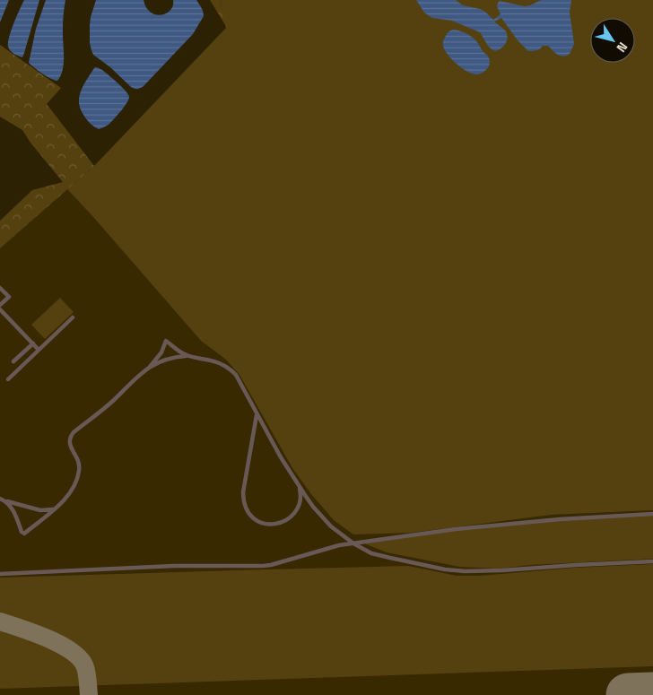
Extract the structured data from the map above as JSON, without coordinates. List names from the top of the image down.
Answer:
{
  "north": "bottom right"
}
